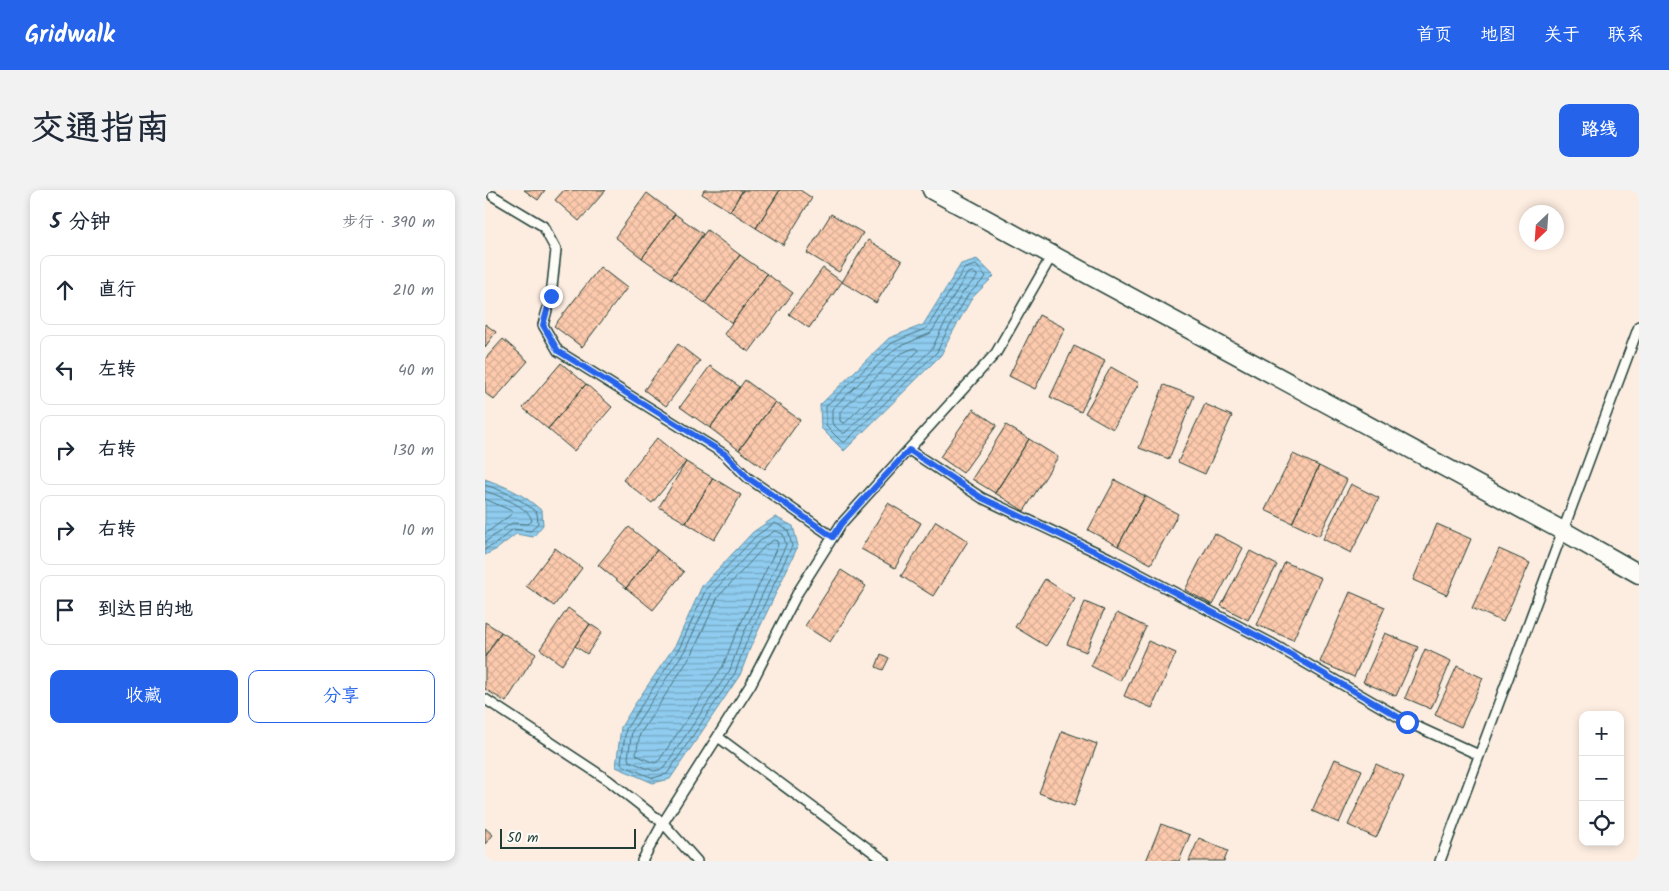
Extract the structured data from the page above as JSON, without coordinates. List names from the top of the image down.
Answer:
{
  "scale_bar": "50 m",
  "north": "bottom left",
  "page": {
    "header": "Gridwalk",
    "nav": [
      "首页",
      "地图",
      "关于",
      "联系"
    ],
    "title": "交通指南",
    "buttons": [
      "路线",
      ["收藏", "分享"]
    ],
    "heading": ["5 分钟", "步行 · 390 m"],
    "list": [
      ["直行", "210 m"],
      ["左转", "40 m"],
      ["右转", "130 m"],
      ["右转", "10 m"],
      "到达目的地"
    ],
    "map_buttons": ["+", "−"],
    "scale": "50 m"
  }
}
